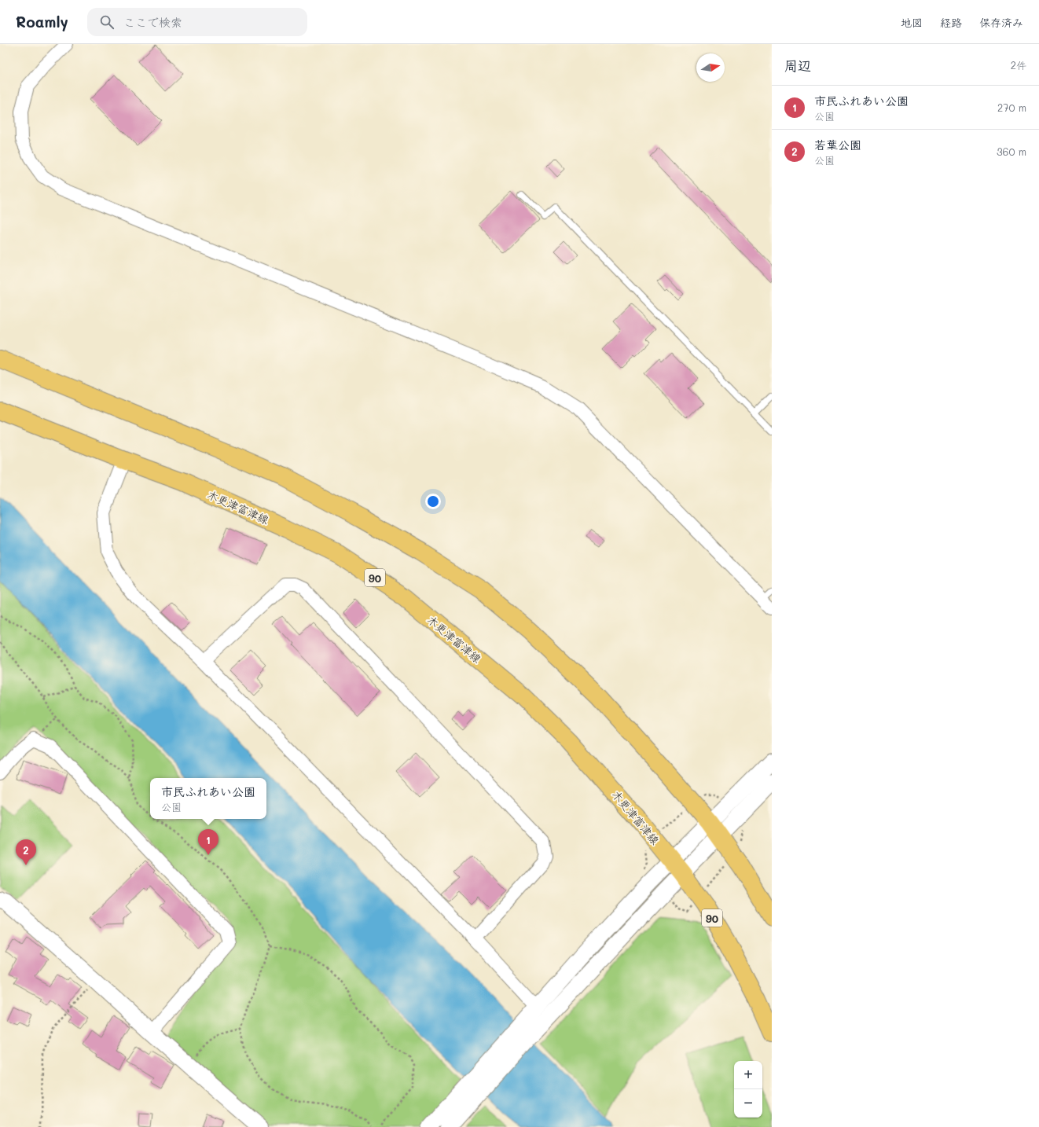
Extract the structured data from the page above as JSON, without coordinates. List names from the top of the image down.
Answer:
{
  "streets": {
    "main road": ["木更津富津線", "90"]
  },
  "north": "right",
  "page": {
    "header": "Roamly",
    "search": "ここで検索",
    "nav": ["地図", "経路", "保存済み"],
    "heading": ["周辺", "2件"],
    "list": [
      {
        "mark": "1",
        "name": "市民ふれあい公園",
        "note": "公園",
        "value": "270 m"
      },
      {
        "mark": "2",
        "name": "若葉公園",
        "note": "公園",
        "value": "360 m"
      }
    ],
    "popup": ["市民ふれあい公園", "公園"],
    "pins": ["1", "2"],
    "map_buttons": ["+", "−"]
  }
}
